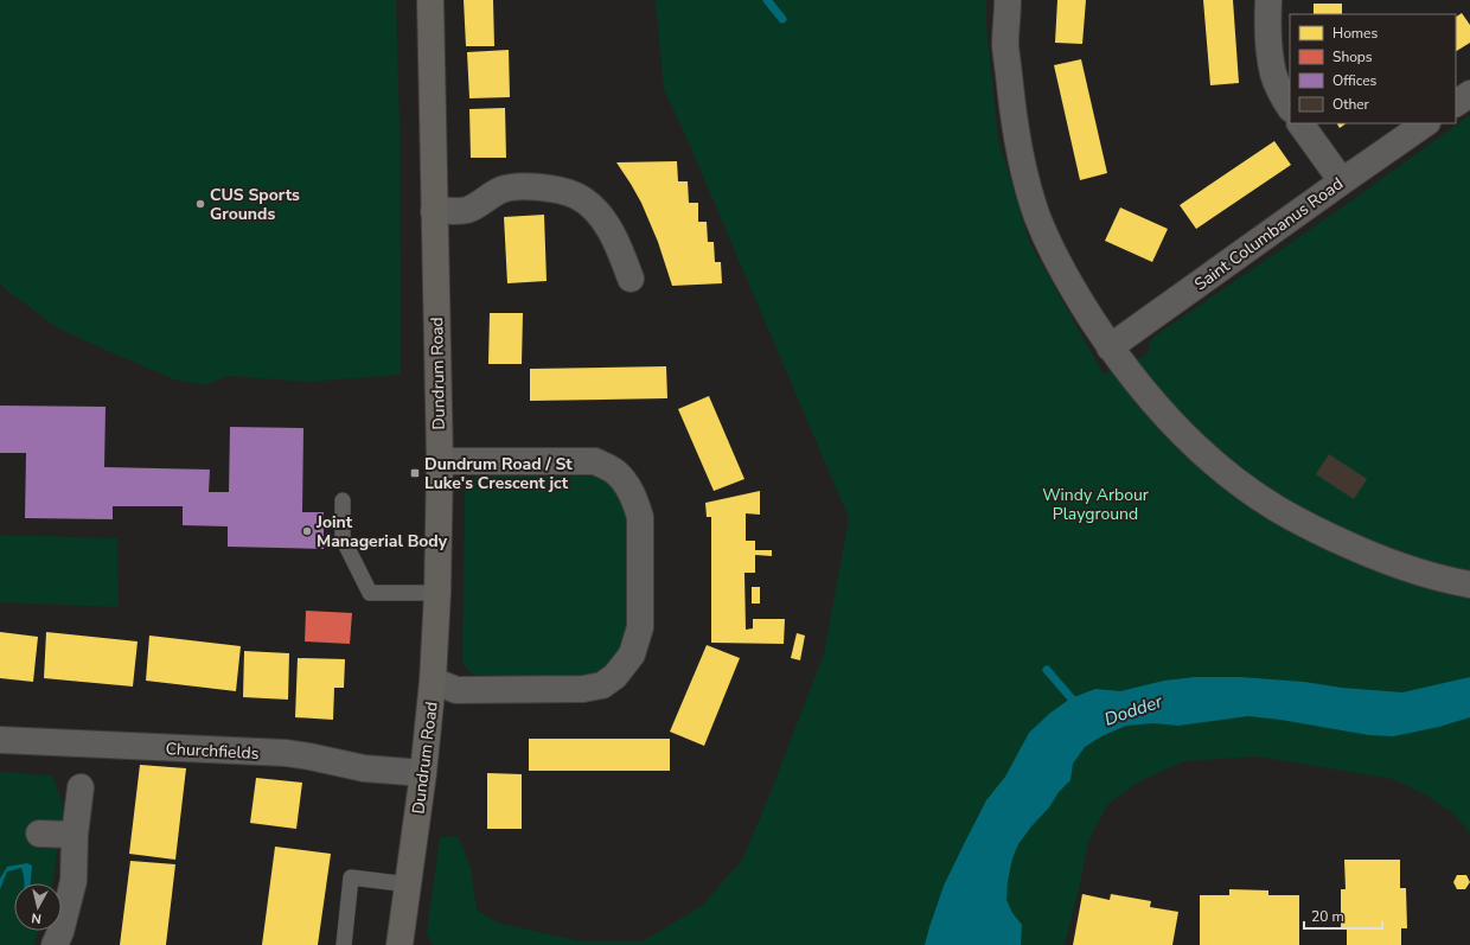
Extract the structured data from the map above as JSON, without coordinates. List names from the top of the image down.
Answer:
{
  "streets": {
    "main road": ["Dundrum Road"],
    "street": ["Saint Columbanus Road", "Churchfields"]
  },
  "crossings": [
    ["Dundrum Road", "Churchfields"]
  ],
  "water": ["Dodder"],
  "parks": ["Windy Arbour Playground"],
  "places": {
    "other": ["CUS Sports Grounds", "Joint Managerial Body"],
    "transit": ["Dundrum Road / St Luke's Crescent jct"]
  },
  "legend": [
    "Homes",
    "Shops",
    "Offices",
    "Other"
  ],
  "scale_bar": "20 m",
  "north": "bottom"
}
